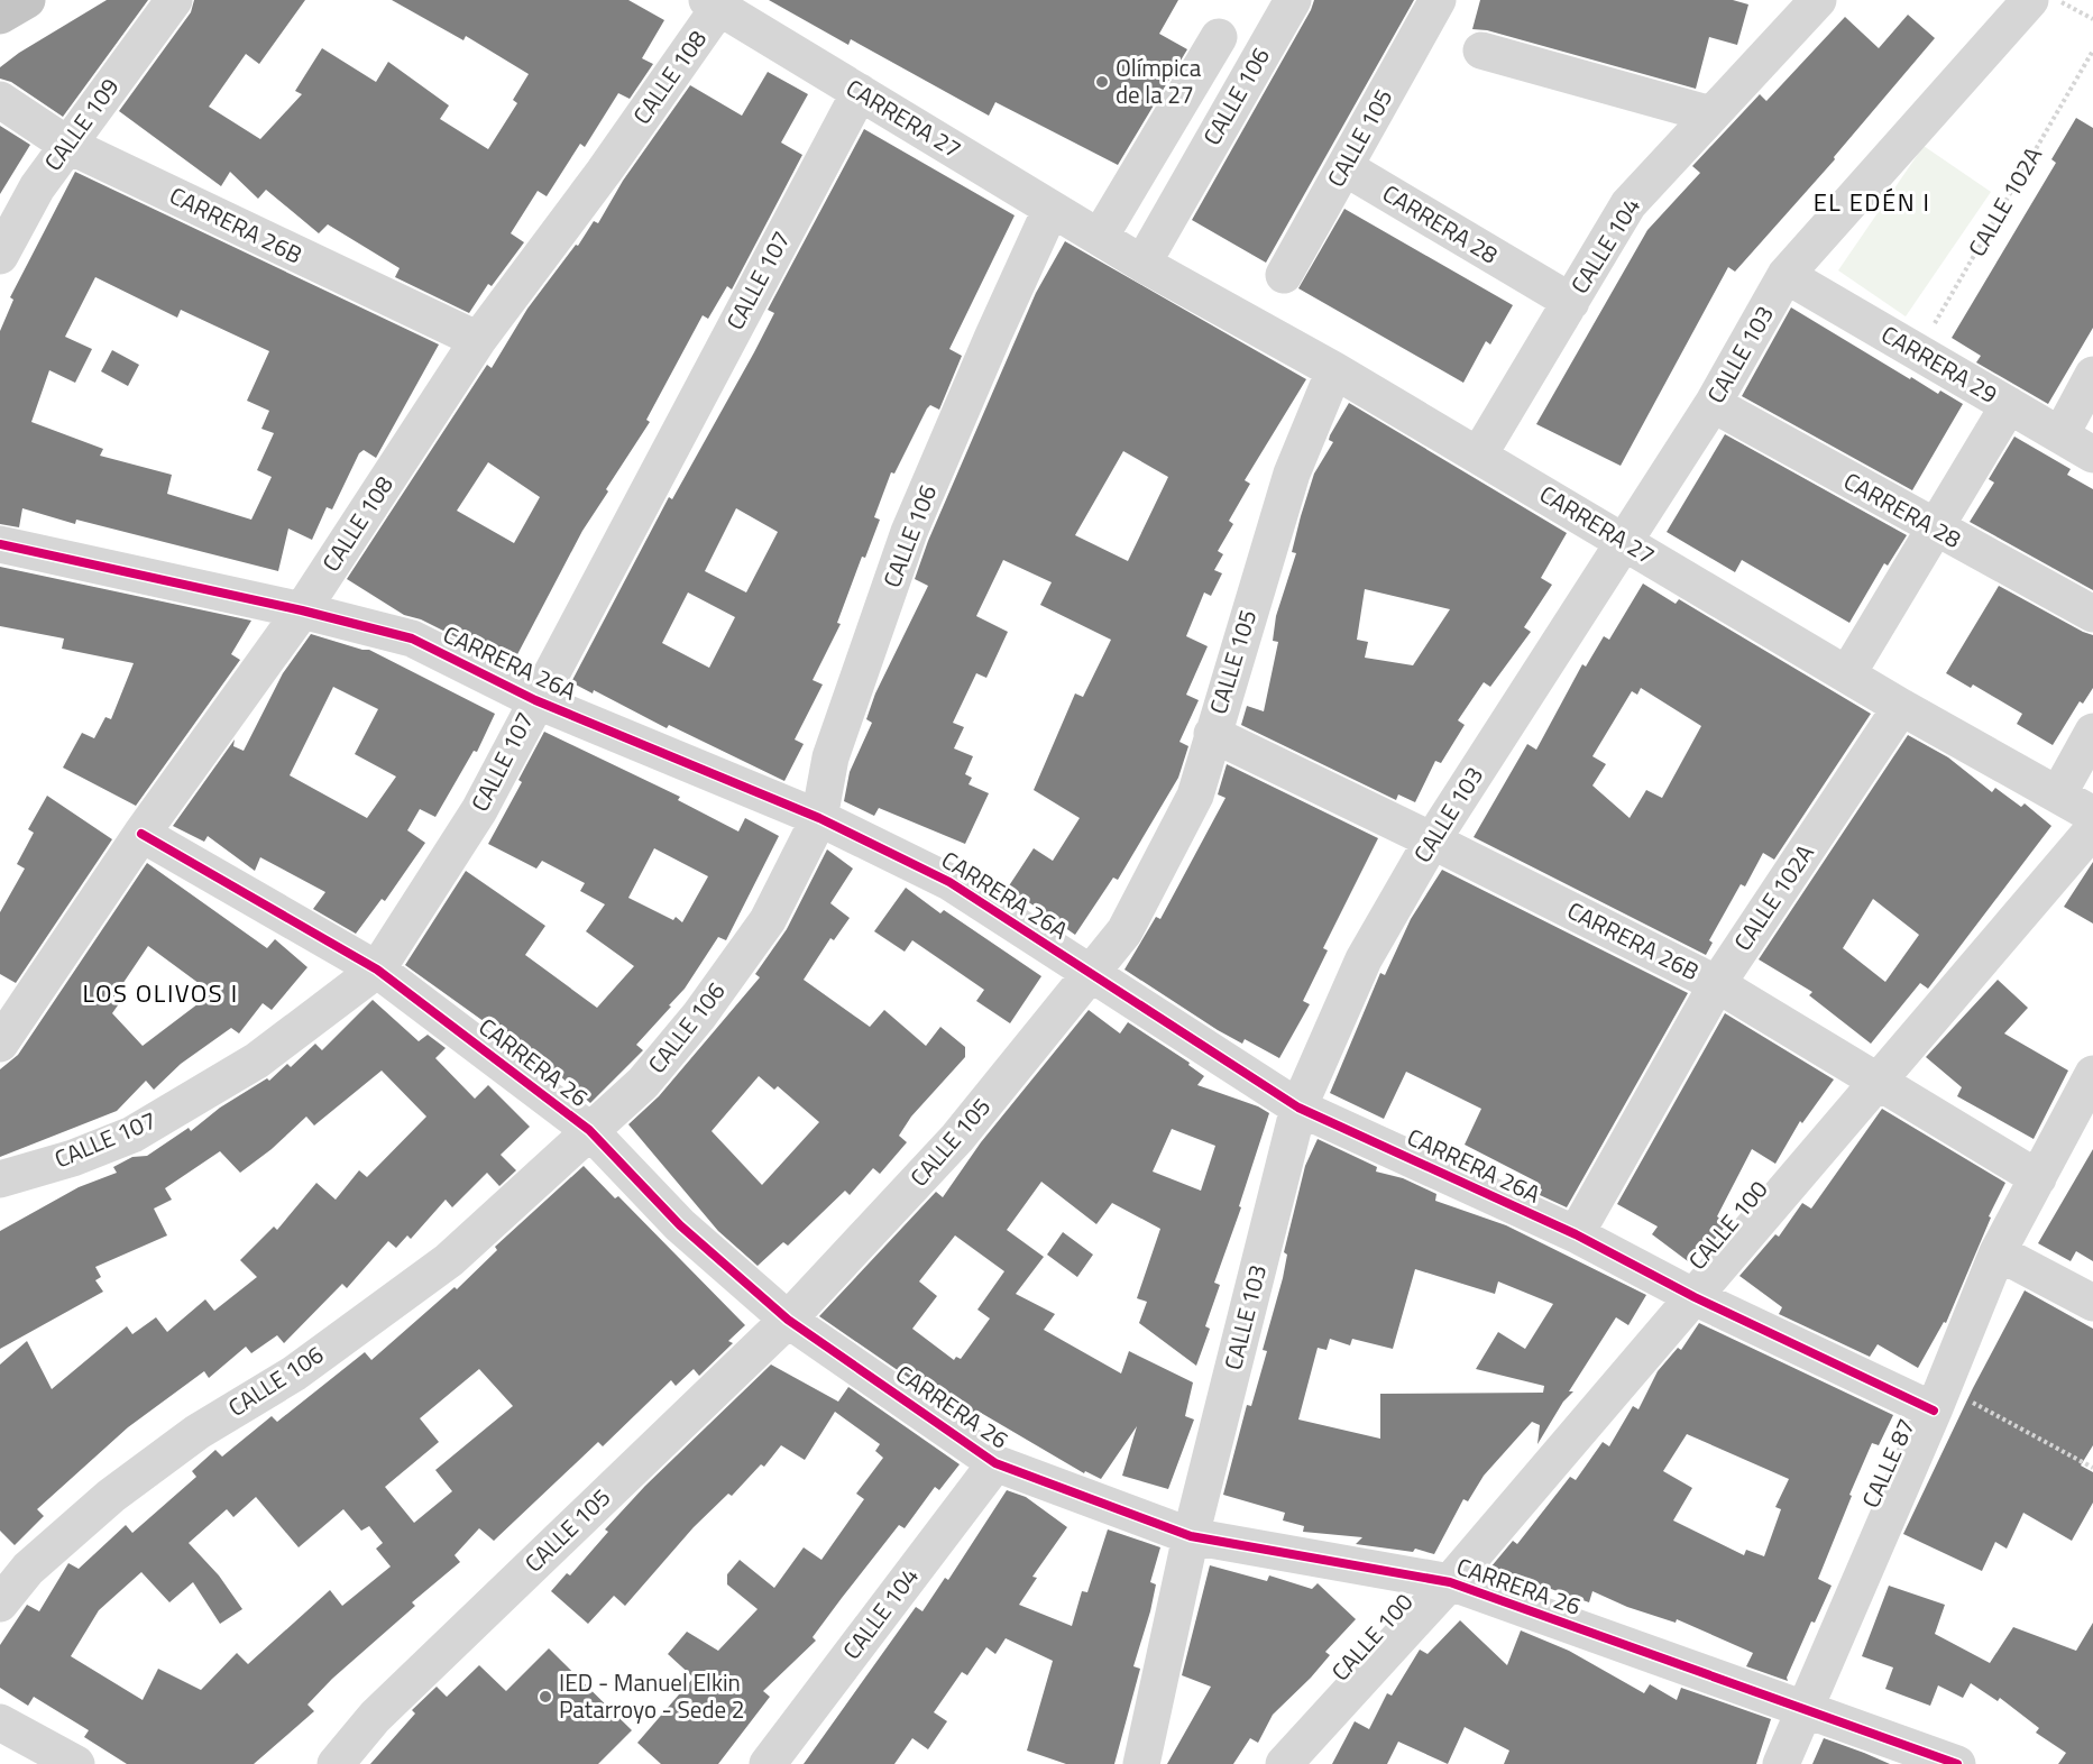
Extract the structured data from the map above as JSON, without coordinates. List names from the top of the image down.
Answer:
{
  "streets": {
    "street": [
      "CALLE 108",
      "CALLE 106",
      "CARRERA 27",
      "CALLE 109",
      "CALLE 105",
      "CALLE 102A",
      "CARRERA 28",
      "CARRERA 26B",
      "CALLE 104",
      "CALLE 107",
      "CALLE 103",
      "CARRERA 29",
      "CARRERA 26A",
      "CARRERA 26",
      "CALLE 100",
      "CALLE 87"
    ]
  },
  "crossings": [
    ["CALLE 108", "CARRERA 27"],
    ["CALLE 108", "CARRERA 26B"],
    ["CALLE 108", "CARRERA 26A"],
    ["CALLE 108", "CARRERA 26"],
    ["CALLE 106", "CARRERA 27"],
    ["CALLE 106", "CARRERA 26A"],
    ["CALLE 106", "CARRERA 26"],
    ["CARRERA 27", "CALLE 105"],
    ["CARRERA 27", "CALLE 102A"],
    ["CARRERA 27", "CALLE 104"],
    ["CARRERA 27", "CALLE 107"],
    ["CARRERA 27", "CALLE 103"],
    ["CALLE 109", "CARRERA 26B"],
    ["CALLE 105", "CARRERA 28"],
    ["CALLE 105", "CARRERA 26B"],
    ["CALLE 105", "CARRERA 26A"],
    ["CALLE 105", "CARRERA 26"],
    ["CALLE 102A", "CARRERA 26B"],
    ["CALLE 102A", "CARRERA 29"],
    ["CALLE 102A", "CARRERA 26A"],
    ["CARRERA 28", "CALLE 104"],
    ["CARRERA 28", "CALLE 103"],
    ["CARRERA 26B", "CALLE 103"],
    ["CARRERA 26B", "CALLE 100"],
    ["CARRERA 26B", "CALLE 87"],
    ["CALLE 104", "CARRERA 26"],
    ["CALLE 107", "CARRERA 26A"],
    ["CALLE 107", "CARRERA 26"],
    ["CALLE 103", "CARRERA 29"],
    ["CALLE 103", "CARRERA 26A"],
    ["CALLE 103", "CARRERA 26"],
    ["CARRERA 26A", "CALLE 100"],
    ["CARRERA 26A", "CALLE 87"],
    ["CARRERA 26", "CALLE 100"],
    ["CARRERA 26", "CALLE 87"]
  ],
  "districts": ["EL EDÉN I", "LOS OLIVOS I"],
  "places": ["Olímpica de la 27", "IED - Manuel Elkin Patarroyo - Sede 2"]
}
